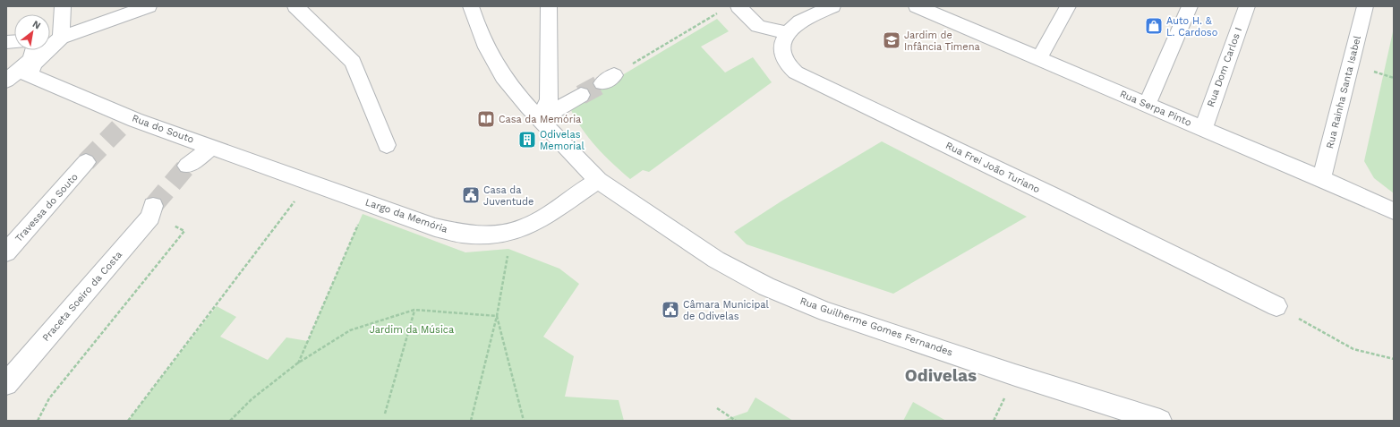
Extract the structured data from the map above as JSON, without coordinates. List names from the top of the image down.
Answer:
{
  "streets": {
    "street": [
      "Rua Dom Carlos I",
      "Rua Rainha Santa Isabel",
      "Rua Serpa Pinto",
      "Rua do Souto",
      "Rua Frei João Turiano",
      "Travessa do Souto",
      "Largo da Memória",
      "Praceta Soeiro da Costa",
      "Rua Guilherme Gomes Fernandes"
    ]
  },
  "crossings": [
    ["Rua Dom Carlos I", "Rua Serpa Pinto"],
    ["Rua Rainha Santa Isabel", "Rua Serpa Pinto"],
    ["Rua do Souto", "Largo da Memória"],
    ["Largo da Memória", "Rua Guilherme Gomes Fernandes"]
  ],
  "districts": ["Odivelas"],
  "parks": ["Jardim da Música"],
  "places": {
    "shop": ["Auto H. & L. Cardoso"],
    "school or university": ["Jardim de Infância Timena"],
    "library": ["Casa da Memória"],
    "building": ["Odivelas Memorial"],
    "public building": ["Casa da Juventude", "Câmara Municipal de Odivelas"]
  },
  "north": "top right"
}
